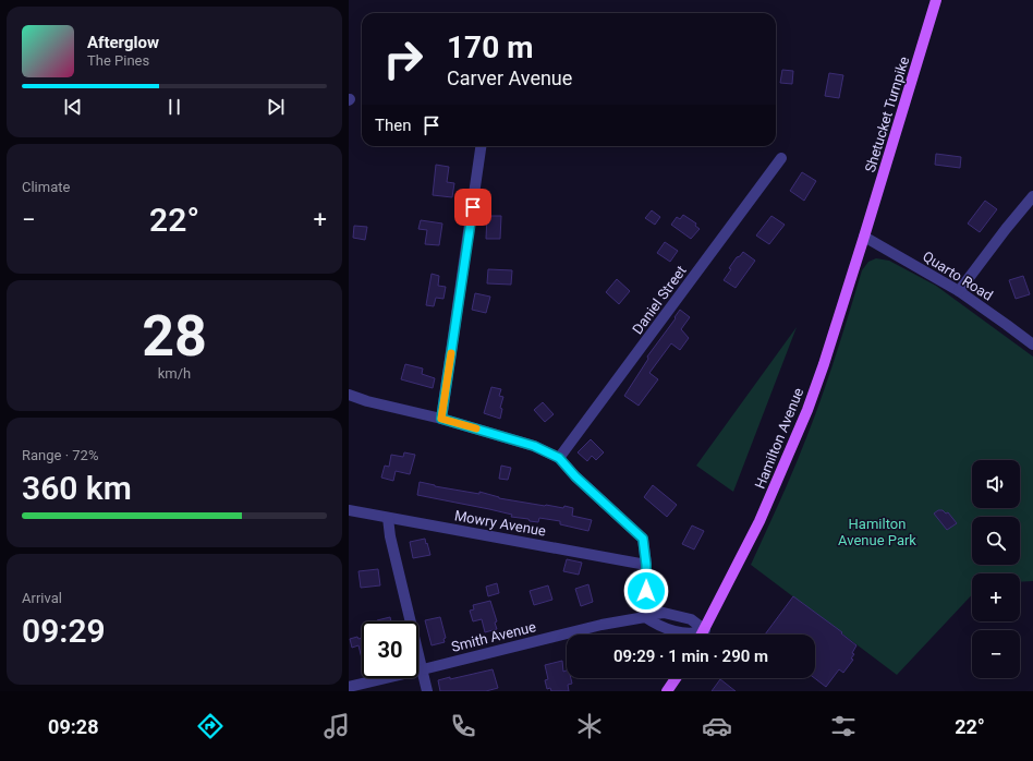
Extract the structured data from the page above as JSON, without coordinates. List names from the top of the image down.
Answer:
{
  "streets": {
    "main road": ["Shetucket Turnpike", "Hamilton Avenue"],
    "street": [
      "Quarto Road",
      "Daniel Street",
      "Mowry Avenue",
      "Smith Avenue"
    ]
  },
  "crossings": [
    ["Shetucket Turnpike", "Quarto Road"],
    ["Shetucket Turnpike", "Hamilton Avenue"],
    ["Quarto Road", "Hamilton Avenue"],
    ["Hamilton Avenue", "Smith Avenue"]
  ],
  "parks": ["Hamilton Avenue Park"],
  "page": {
    "turn": ["170 m", "Carver Avenue"],
    "song": ["Afterglow", "The Pines"],
    "then": "Then",
    "tile": [
      "Climate",
      ["28", "km/h"],
      ["Range · 72%", "360 km"],
      ["Arrival", "09:29"]
    ],
    "heat": ["−", "22°", "+"],
    "map_buttons": ["+", "−"],
    "limit": "30",
    "trip": "09:29 · 1 min · 290 m",
    "tabs": ["09:28", "22°"]
  }
}
